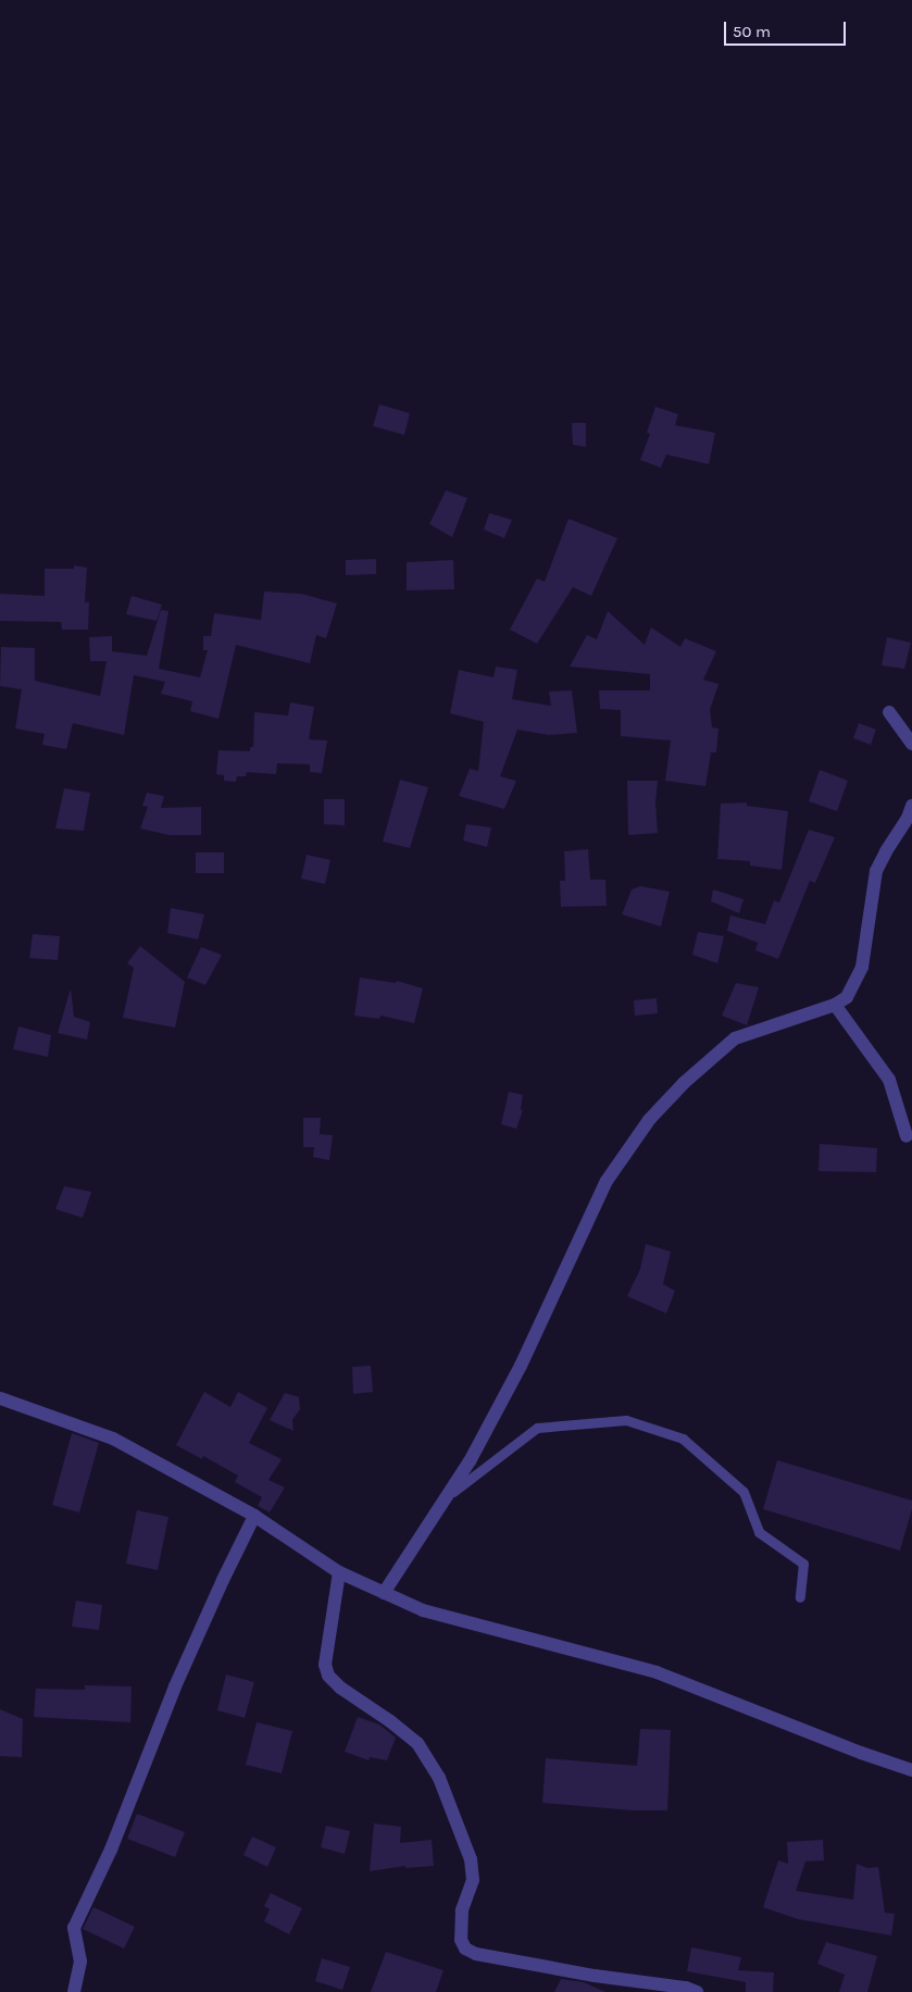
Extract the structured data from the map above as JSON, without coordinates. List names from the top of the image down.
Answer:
{
  "scale_bar": "50 m"
}
